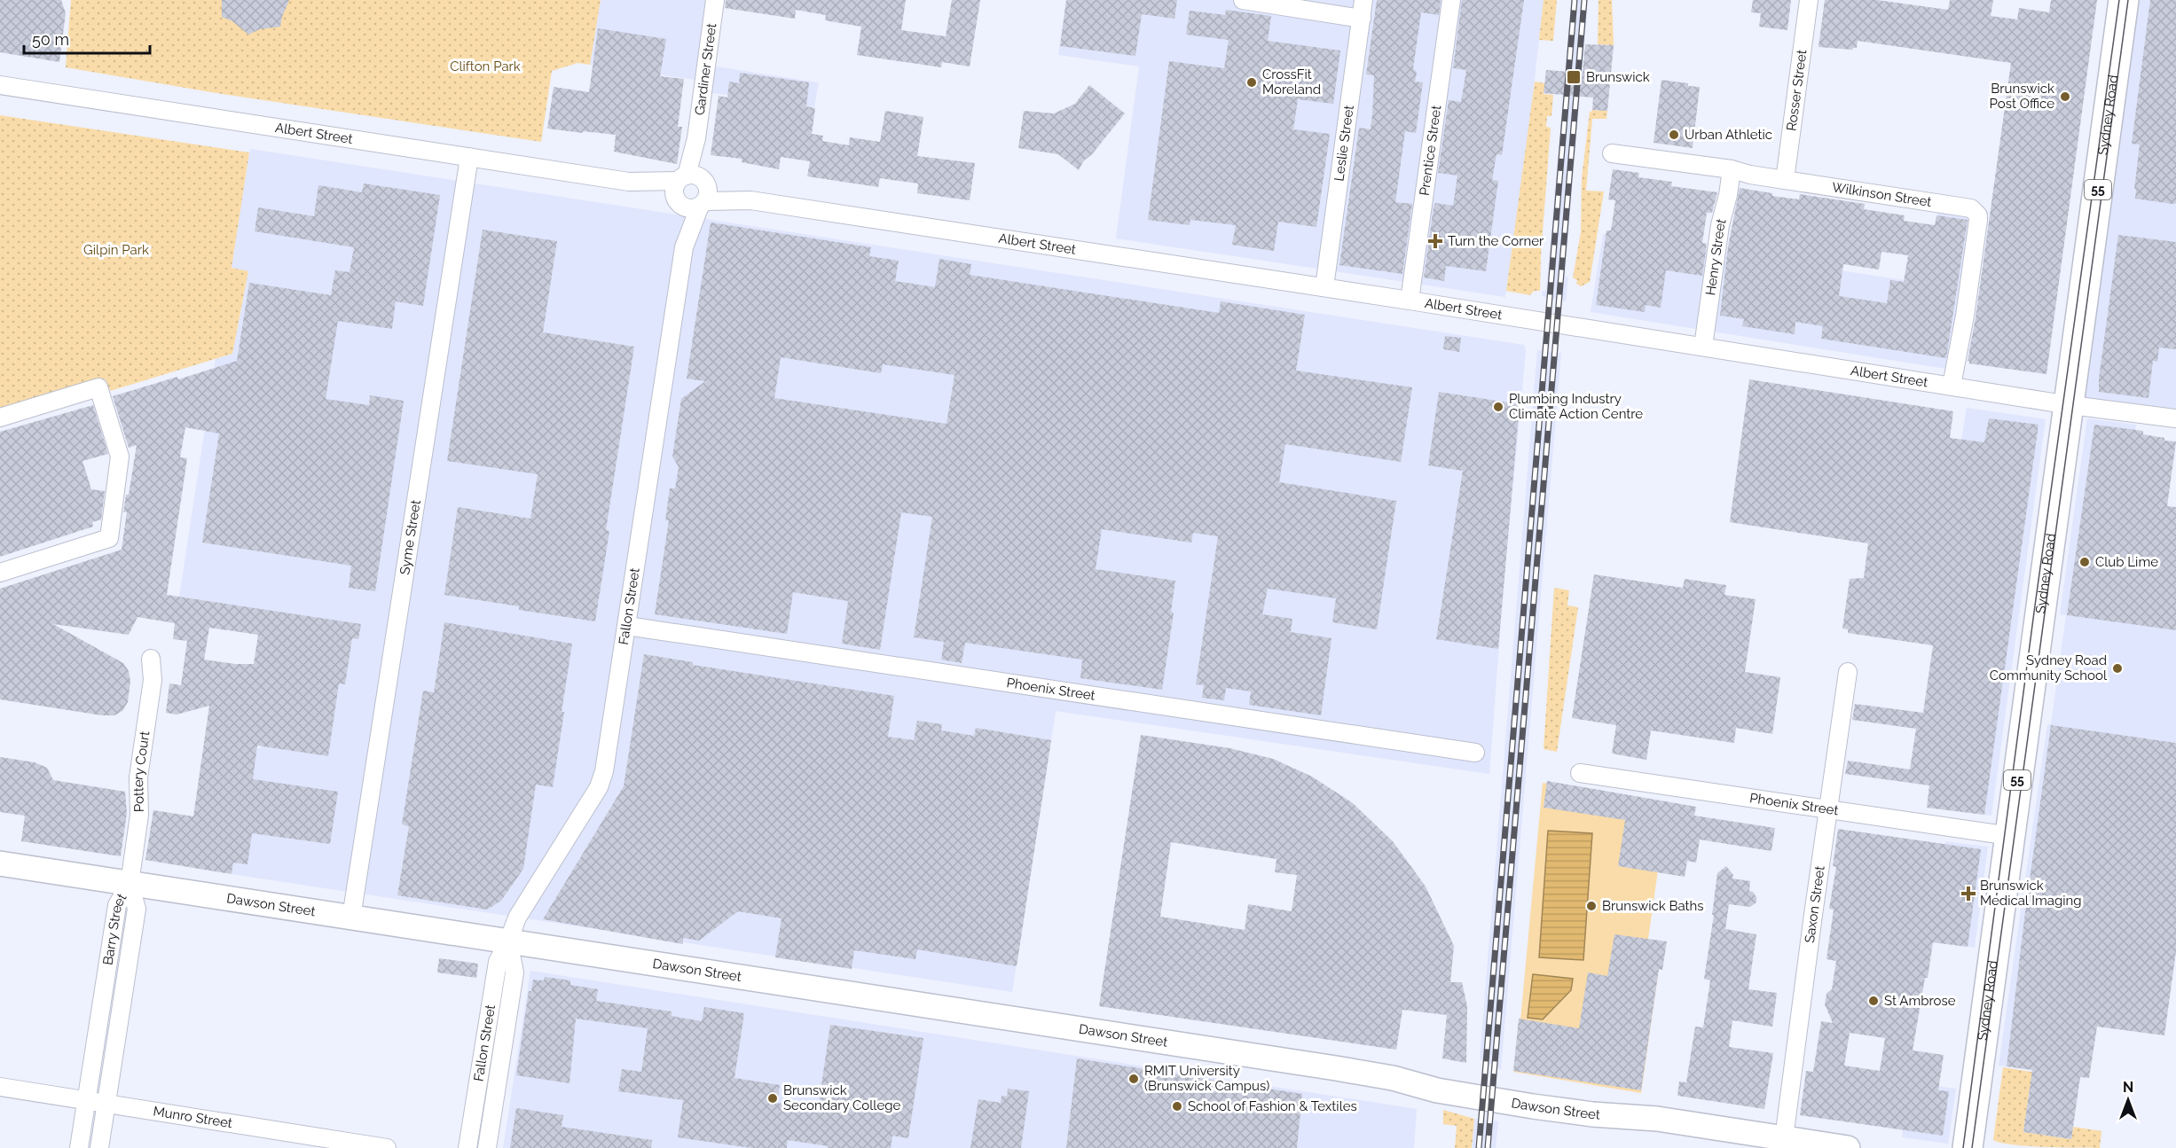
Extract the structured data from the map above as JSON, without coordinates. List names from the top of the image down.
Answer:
{
  "streets": {
    "highway": ["Sydney Road", "55"],
    "street": [
      "Gardiner Street",
      "Rosser Street",
      "Albert Street",
      "Leslie Street",
      "Prentice Street",
      "Wilkinson Street",
      "Henry Street",
      "Syme Street",
      "Fallon Street",
      "Phoenix Street",
      "Pottery Court",
      "Saxon Street",
      "Dawson Street",
      "Barry Street",
      "Munro Street"
    ]
  },
  "crossings": [
    ["Gardiner Street", "Albert Street"],
    ["Gardiner Street", "Fallon Street"],
    ["Rosser Street", "Wilkinson Street"],
    ["Sydney Road", "Albert Street"],
    ["Sydney Road", "Phoenix Street"],
    ["Albert Street", "Leslie Street"],
    ["Albert Street", "Prentice Street"],
    ["Albert Street", "Wilkinson Street"],
    ["Albert Street", "Henry Street"],
    ["Albert Street", "Syme Street"],
    ["Albert Street", "Fallon Street"],
    ["Wilkinson Street", "Henry Street"],
    ["Syme Street", "Dawson Street"],
    ["Fallon Street", "Phoenix Street"],
    ["Fallon Street", "Dawson Street"],
    ["Phoenix Street", "Saxon Street"],
    ["Pottery Court", "Dawson Street"],
    ["Pottery Court", "Barry Street"],
    ["Saxon Street", "Dawson Street"],
    ["Dawson Street", "Barry Street"],
    ["Barry Street", "Munro Street"]
  ],
  "parks": ["Clifton Park", "Gilpin Park"],
  "places": {
    "transit": ["Brunswick"],
    "other": [
      "CrossFit Moreland",
      "Brunswick Post Office",
      "Urban Athletic",
      "Plumbing Industry Climate Action Centre",
      "Club Lime",
      "Sydney Road Community School",
      "Brunswick Baths",
      "St Ambrose",
      "RMIT University (Brunswick Campus)",
      "Brunswick Secondary College",
      "School of Fashion & Textiles"
    ],
    "health": ["Turn the Corner", "Brunswick Medical Imaging"]
  },
  "scale_bar": "50 m",
  "north": "top"
}
